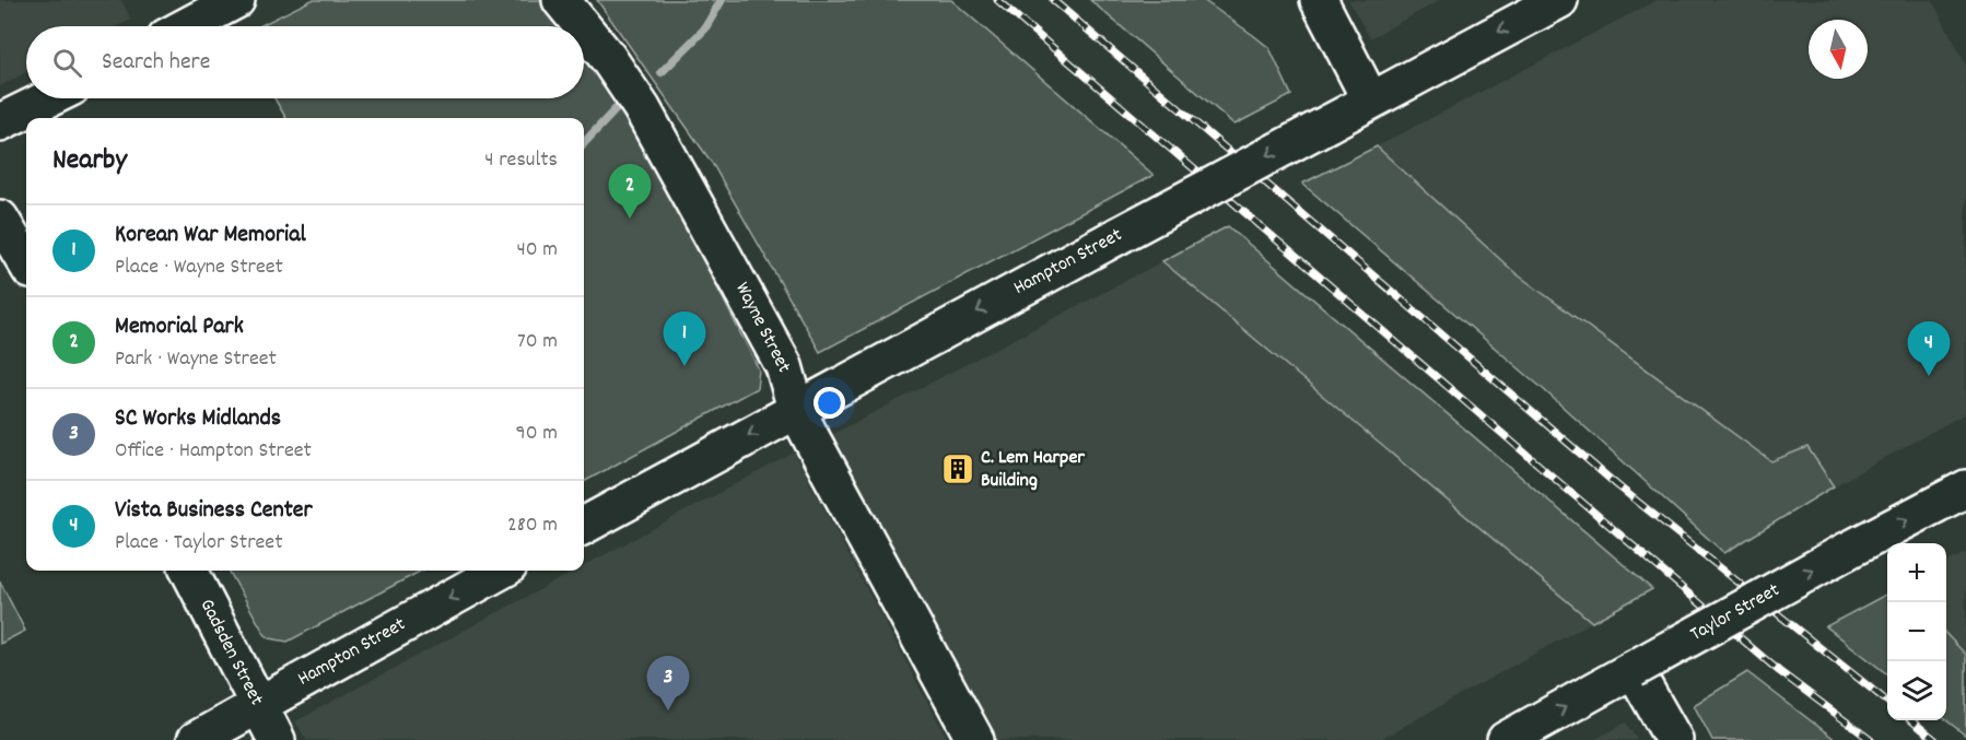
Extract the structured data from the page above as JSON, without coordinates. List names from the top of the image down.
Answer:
{
  "streets": {
    "main road": [
      "Hampton Street",
      "Wayne Street",
      "Taylor Street",
      "Gadsden Street"
    ]
  },
  "crossings": [
    ["Hampton Street", "Wayne Street"],
    ["Hampton Street", "Gadsden Street"]
  ],
  "one_way": ["Hampton Street", "Taylor Street"],
  "places": {
    "building": ["C. Lem Harper Building"]
  },
  "north": "bottom",
  "page": {
    "search": "Search here",
    "heading": ["Nearby", "4 results"],
    "pins": [
      "2",
      "1",
      "4",
      "3"
    ],
    "list": [
      {
        "mark": "1",
        "name": "Korean War Memorial",
        "note": "Place · Wayne Street",
        "value": "40 m"
      },
      {
        "mark": "2",
        "name": "Memorial Park",
        "note": "Park · Wayne Street",
        "value": "70 m"
      },
      {
        "mark": "3",
        "name": "SC Works Midlands",
        "note": "Office · Hampton Street",
        "value": "90 m"
      },
      {
        "mark": "4",
        "name": "Vista Business Center",
        "note": "Place · Taylor Street",
        "value": "280 m"
      }
    ],
    "map_buttons": ["+", "−"]
  }
}
